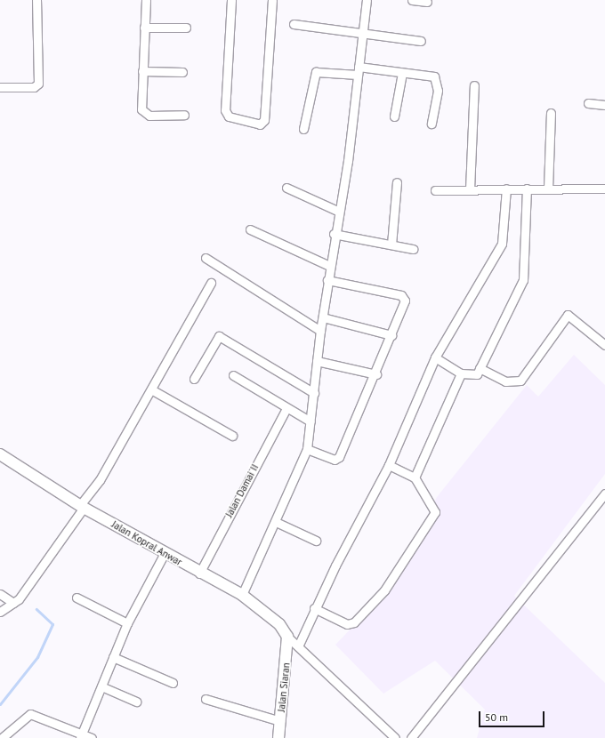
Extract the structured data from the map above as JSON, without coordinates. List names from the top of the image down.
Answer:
{
  "streets": {
    "street": ["Jalan Damai II", "Jalan Kopral Anwar", "Jalan Siaran"]
  },
  "crossings": [
    ["Jalan Damai II", "Jalan Kopral Anwar"],
    ["Jalan Kopral Anwar", "Jalan Siaran"]
  ],
  "scale_bar": "50 m"
}
